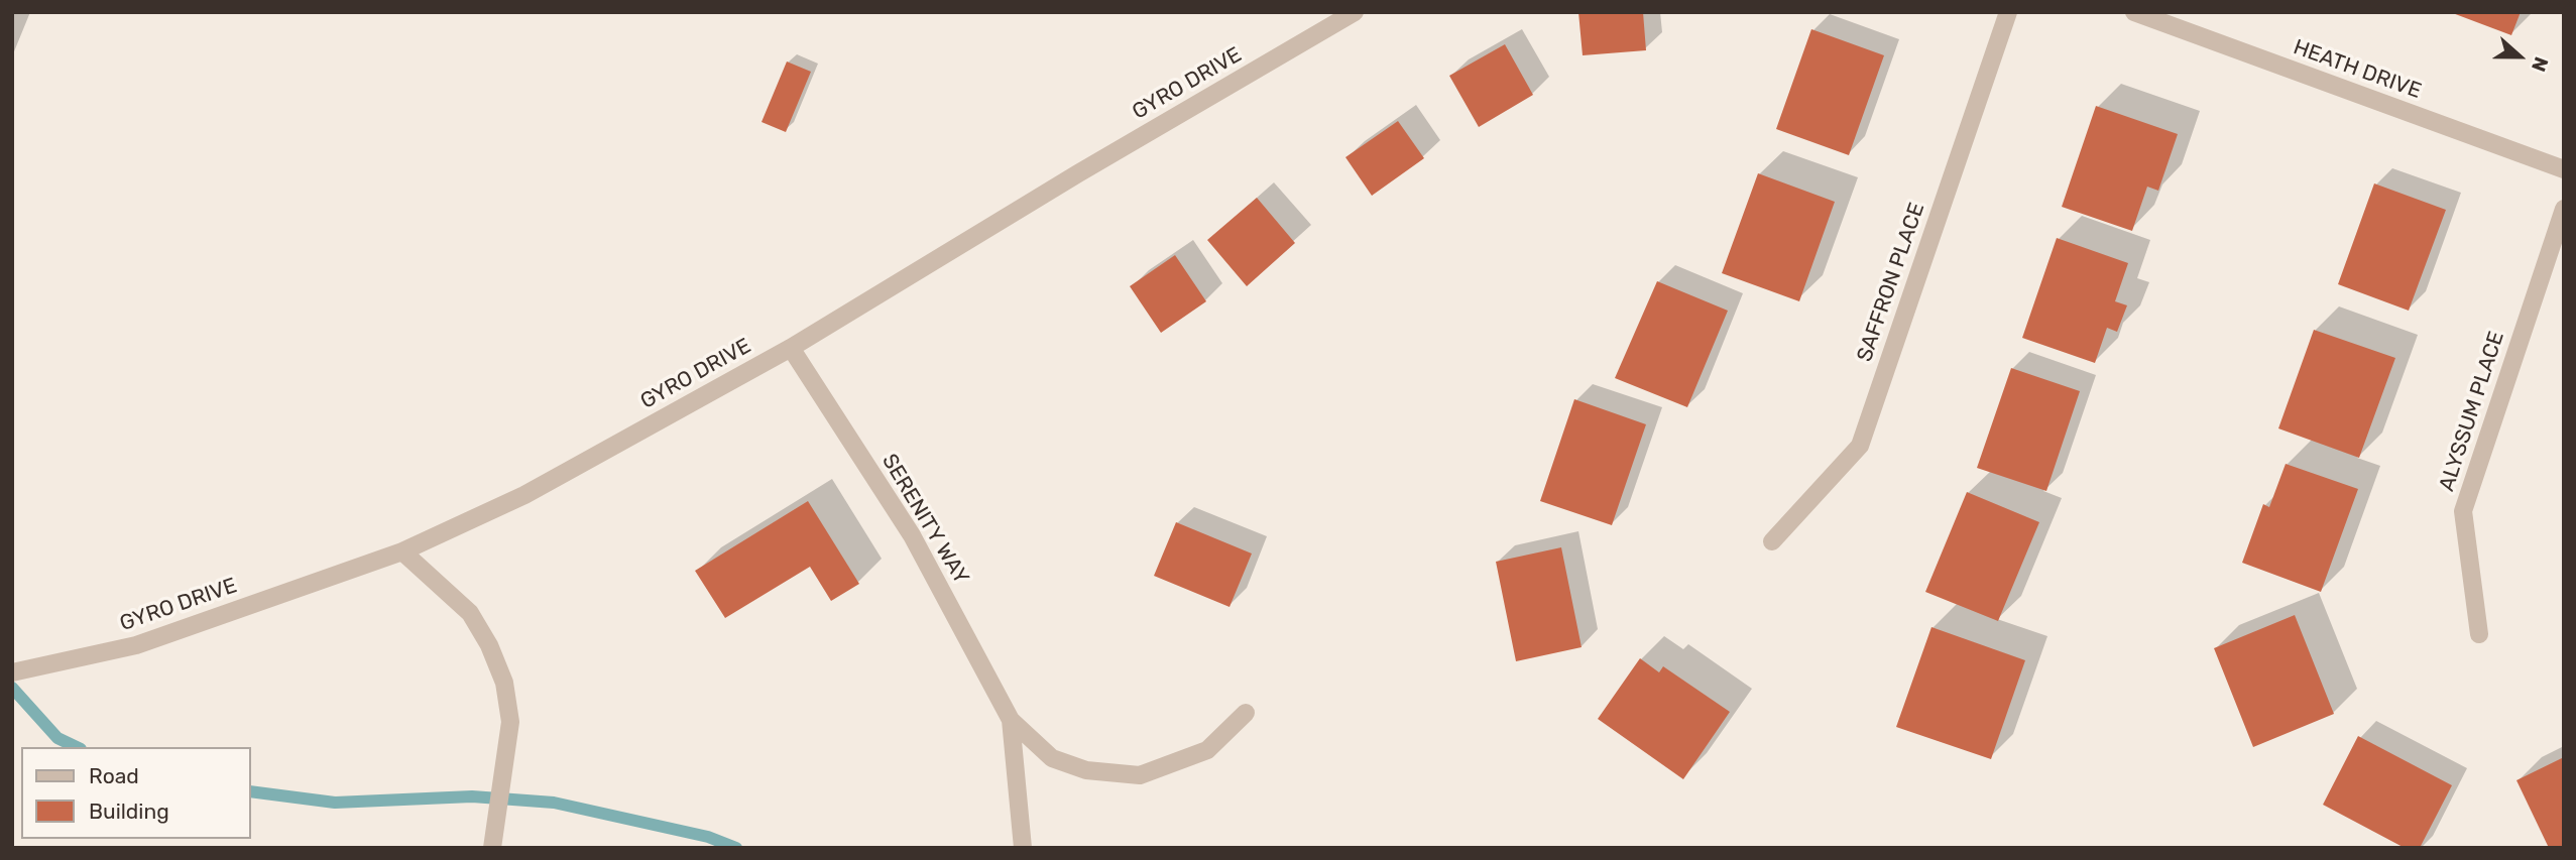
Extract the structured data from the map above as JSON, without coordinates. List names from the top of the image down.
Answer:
{
  "streets": {
    "street": [
      "HEATH DRIVE",
      "GYRO DRIVE",
      "SAFFRON PLACE",
      "ALYSSUM PLACE",
      "SERENITY WAY"
    ]
  },
  "crossings": [
    ["GYRO DRIVE", "SERENITY WAY"]
  ],
  "legend": ["Road", "Building"],
  "north": "right"
}
